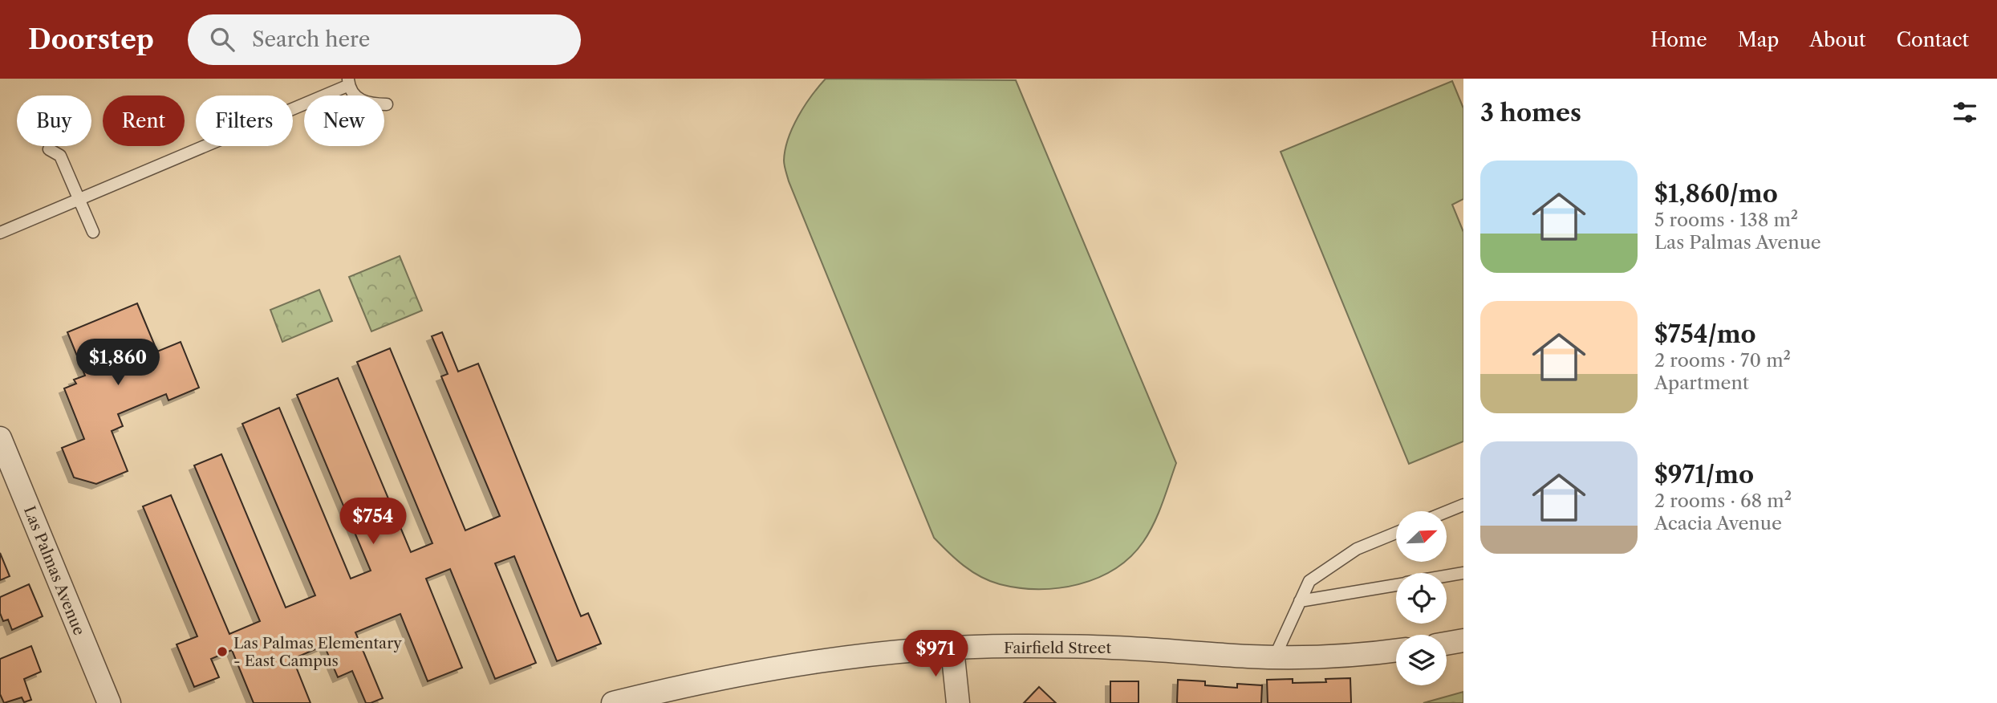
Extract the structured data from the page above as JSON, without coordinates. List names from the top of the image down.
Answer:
{
  "streets": {
    "street": ["Las Palmas Avenue", "Fairfield Street"]
  },
  "places": ["Las Palmas Elementary - East Campus"],
  "north": "top right",
  "page": {
    "header": "Doorstep",
    "search": "Search here",
    "nav": [
      "Home",
      "Map",
      "About",
      "Contact"
    ],
    "heading": "3 homes",
    "chip": [
      "Buy",
      "Rent",
      "Filters",
      "New"
    ],
    "list": [
      {
        "name": "$1,860/mo",
        "note": "5 rooms · 138 m² · Las Palmas Avenue"
      },
      {
        "name": "$754/mo",
        "note": "2 rooms · 70 m² · Apartment"
      },
      {
        "name": "$971/mo",
        "note": "2 rooms · 68 m² · Acacia Avenue"
      }
    ],
    "price": ["$1,860", "$754", "$971"]
  }
}
